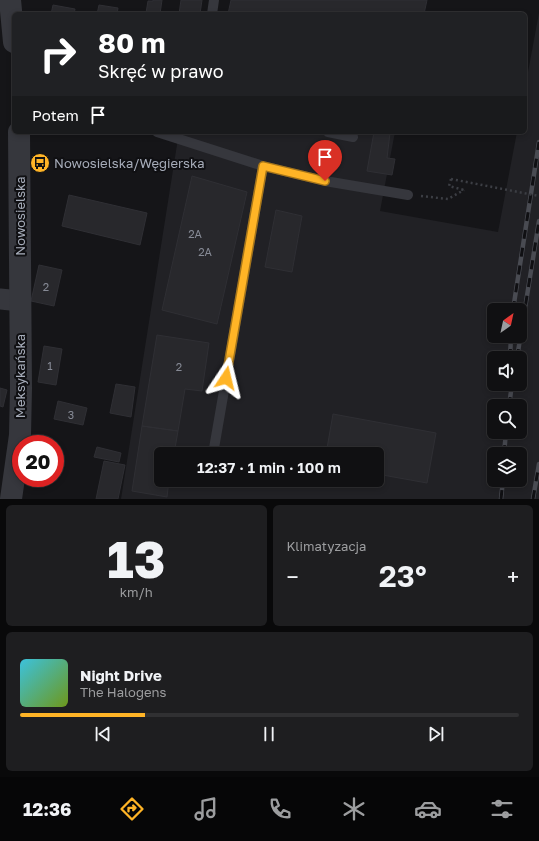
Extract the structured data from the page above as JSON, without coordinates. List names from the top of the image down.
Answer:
{
  "streets": {
    "street": ["Nowosielska", "Meksykańska"]
  },
  "crossings": [
    ["Nowosielska", "Meksykańska"]
  ],
  "places": {
    "bus stop": ["Nowosielska/Węgierska"]
  },
  "house_numbers": [
    "2A",
    "2A",
    "2",
    "1",
    "2",
    "3"
  ],
  "north": "top right",
  "page": {
    "turn": ["80 m", "Skręć w prawo"],
    "then": "Potem",
    "limit": "20",
    "trip": "12:37 · 1 min · 100 m",
    "tile": [
      ["13", "km/h"],
      "Klimatyzacja"
    ],
    "heat": ["−", "23°", "+"],
    "song": ["Night Drive", "The Halogens"],
    "tabs": "12:36"
  }
}
